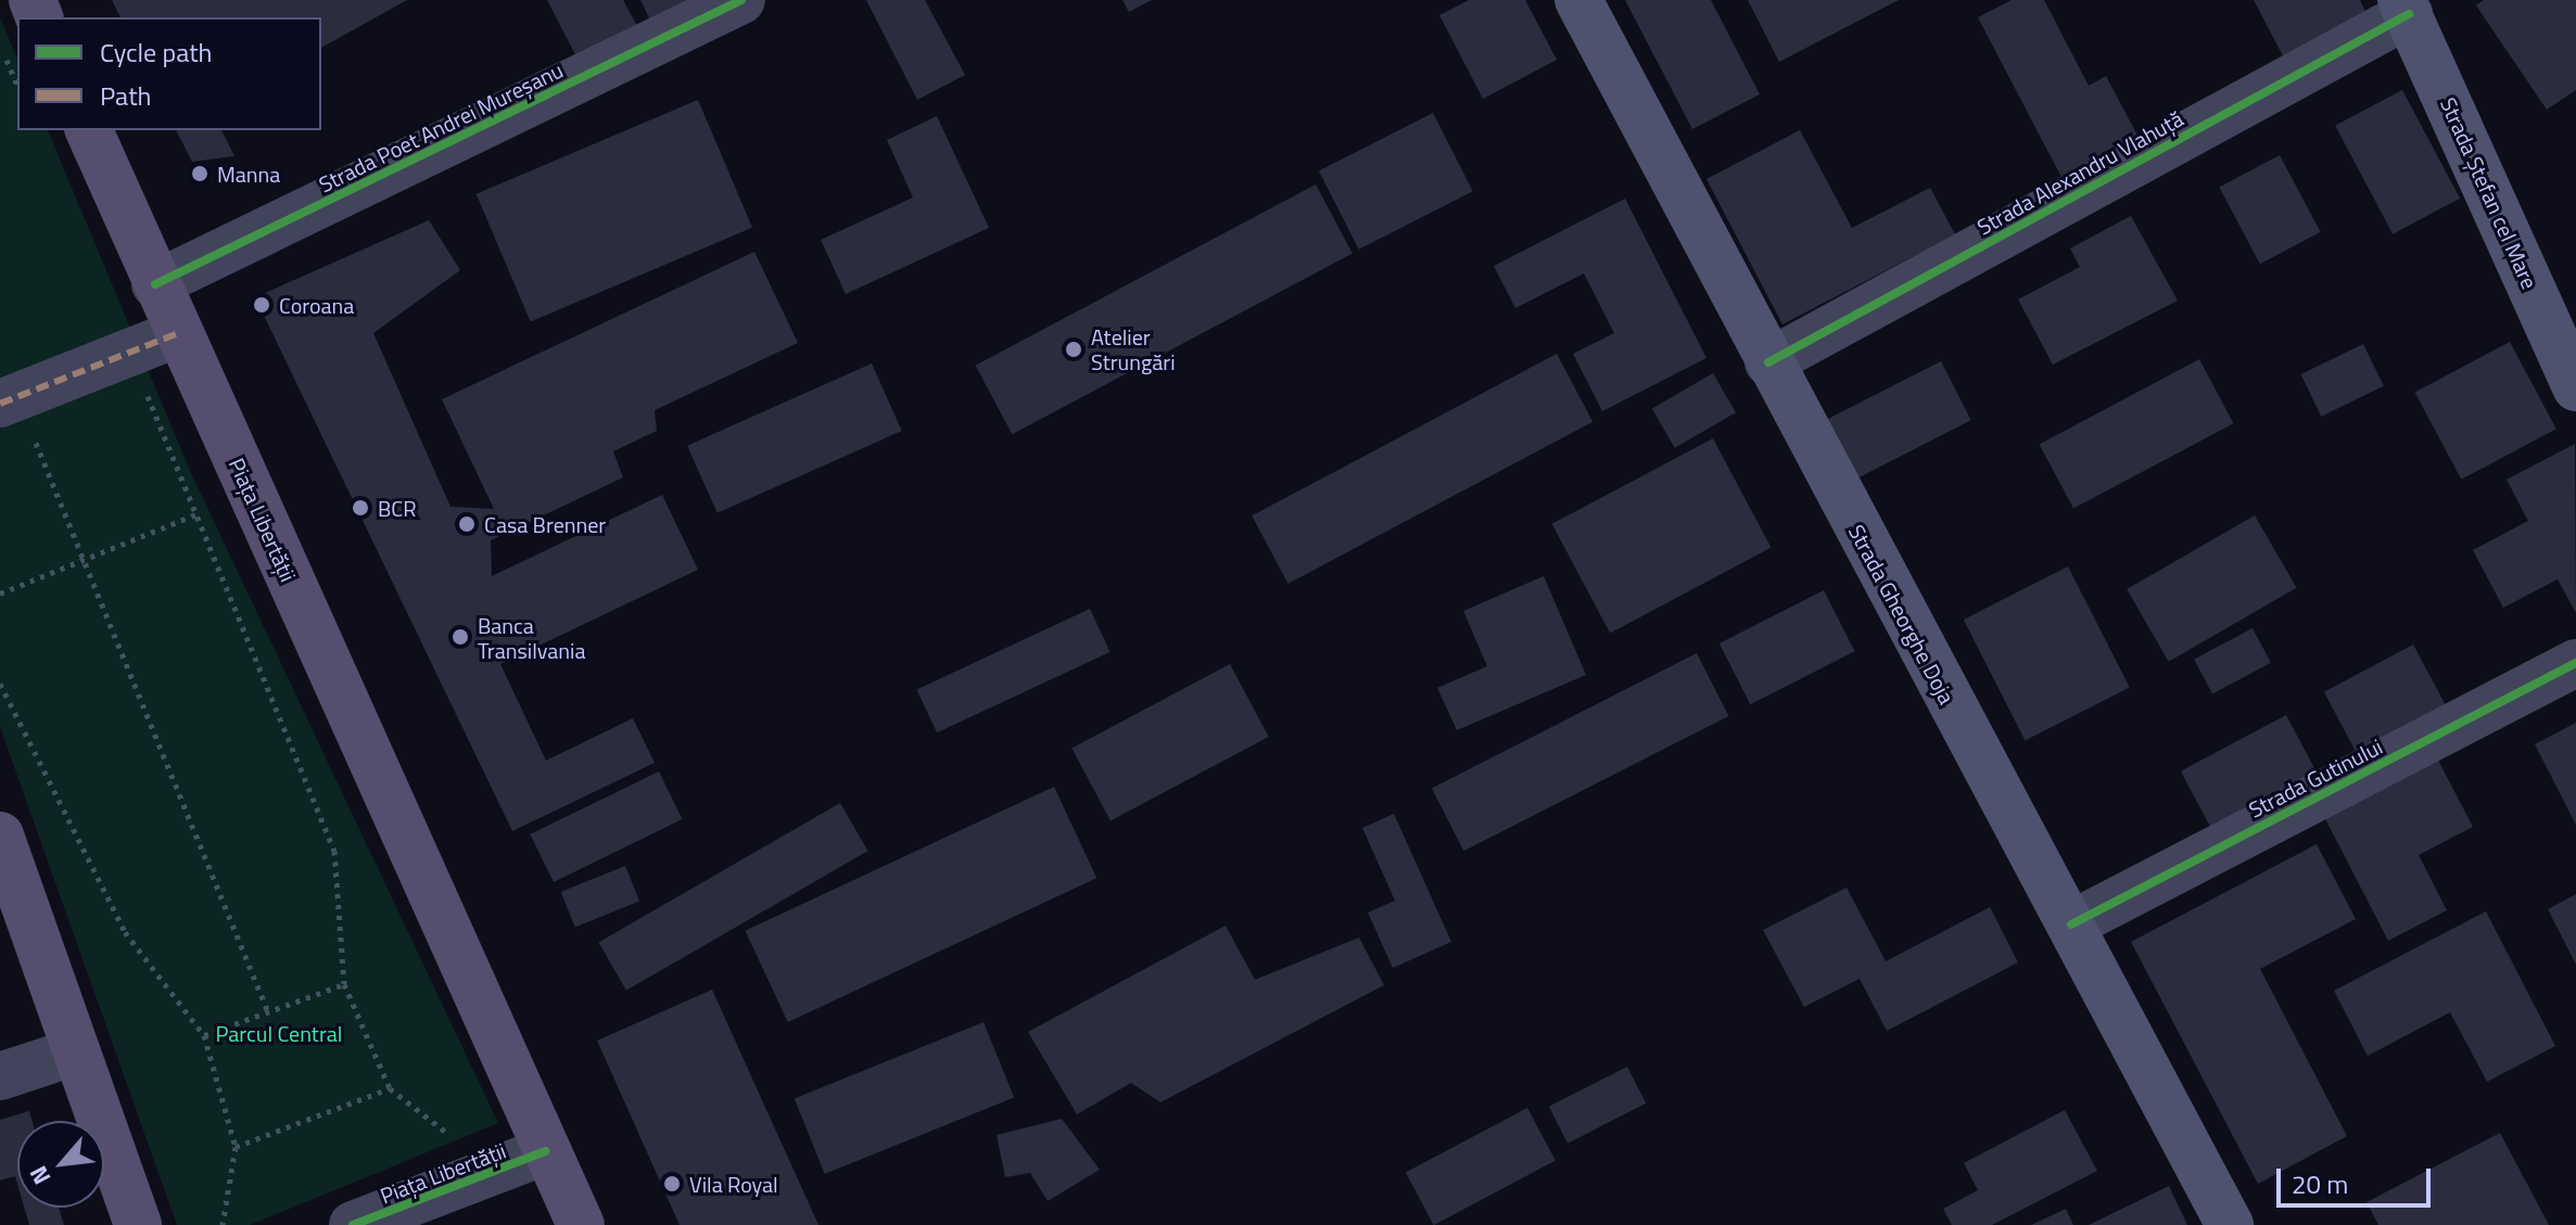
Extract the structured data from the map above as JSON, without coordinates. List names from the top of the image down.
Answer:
{
  "streets": {
    "main road": ["Strada Ștefan cel Mare", "Piața Libertății", "Strada Gheorghe Doja"],
    "street": ["Strada Poet Andrei Mureșanu", "Strada Alexandru Vlahuță", "Strada Gutinului"]
  },
  "crossings": [
    ["Strada Poet Andrei Mureșanu", "Piața Libertății"],
    ["Strada Alexandru Vlahuță", "Strada Ștefan cel Mare"],
    ["Strada Alexandru Vlahuță", "Strada Gheorghe Doja"],
    ["Strada Gheorghe Doja", "Strada Gutinului"]
  ],
  "parks": ["Parcul Central"],
  "places": [
    "Manna",
    "Coroana",
    "Atelier Strungări",
    "BCR",
    "Casa Brenner",
    "Banca Transilvania",
    "Vila Royal"
  ],
  "legend": ["Cycle path", "Path"],
  "scale_bar": "20 m",
  "north": "bottom left"
}
